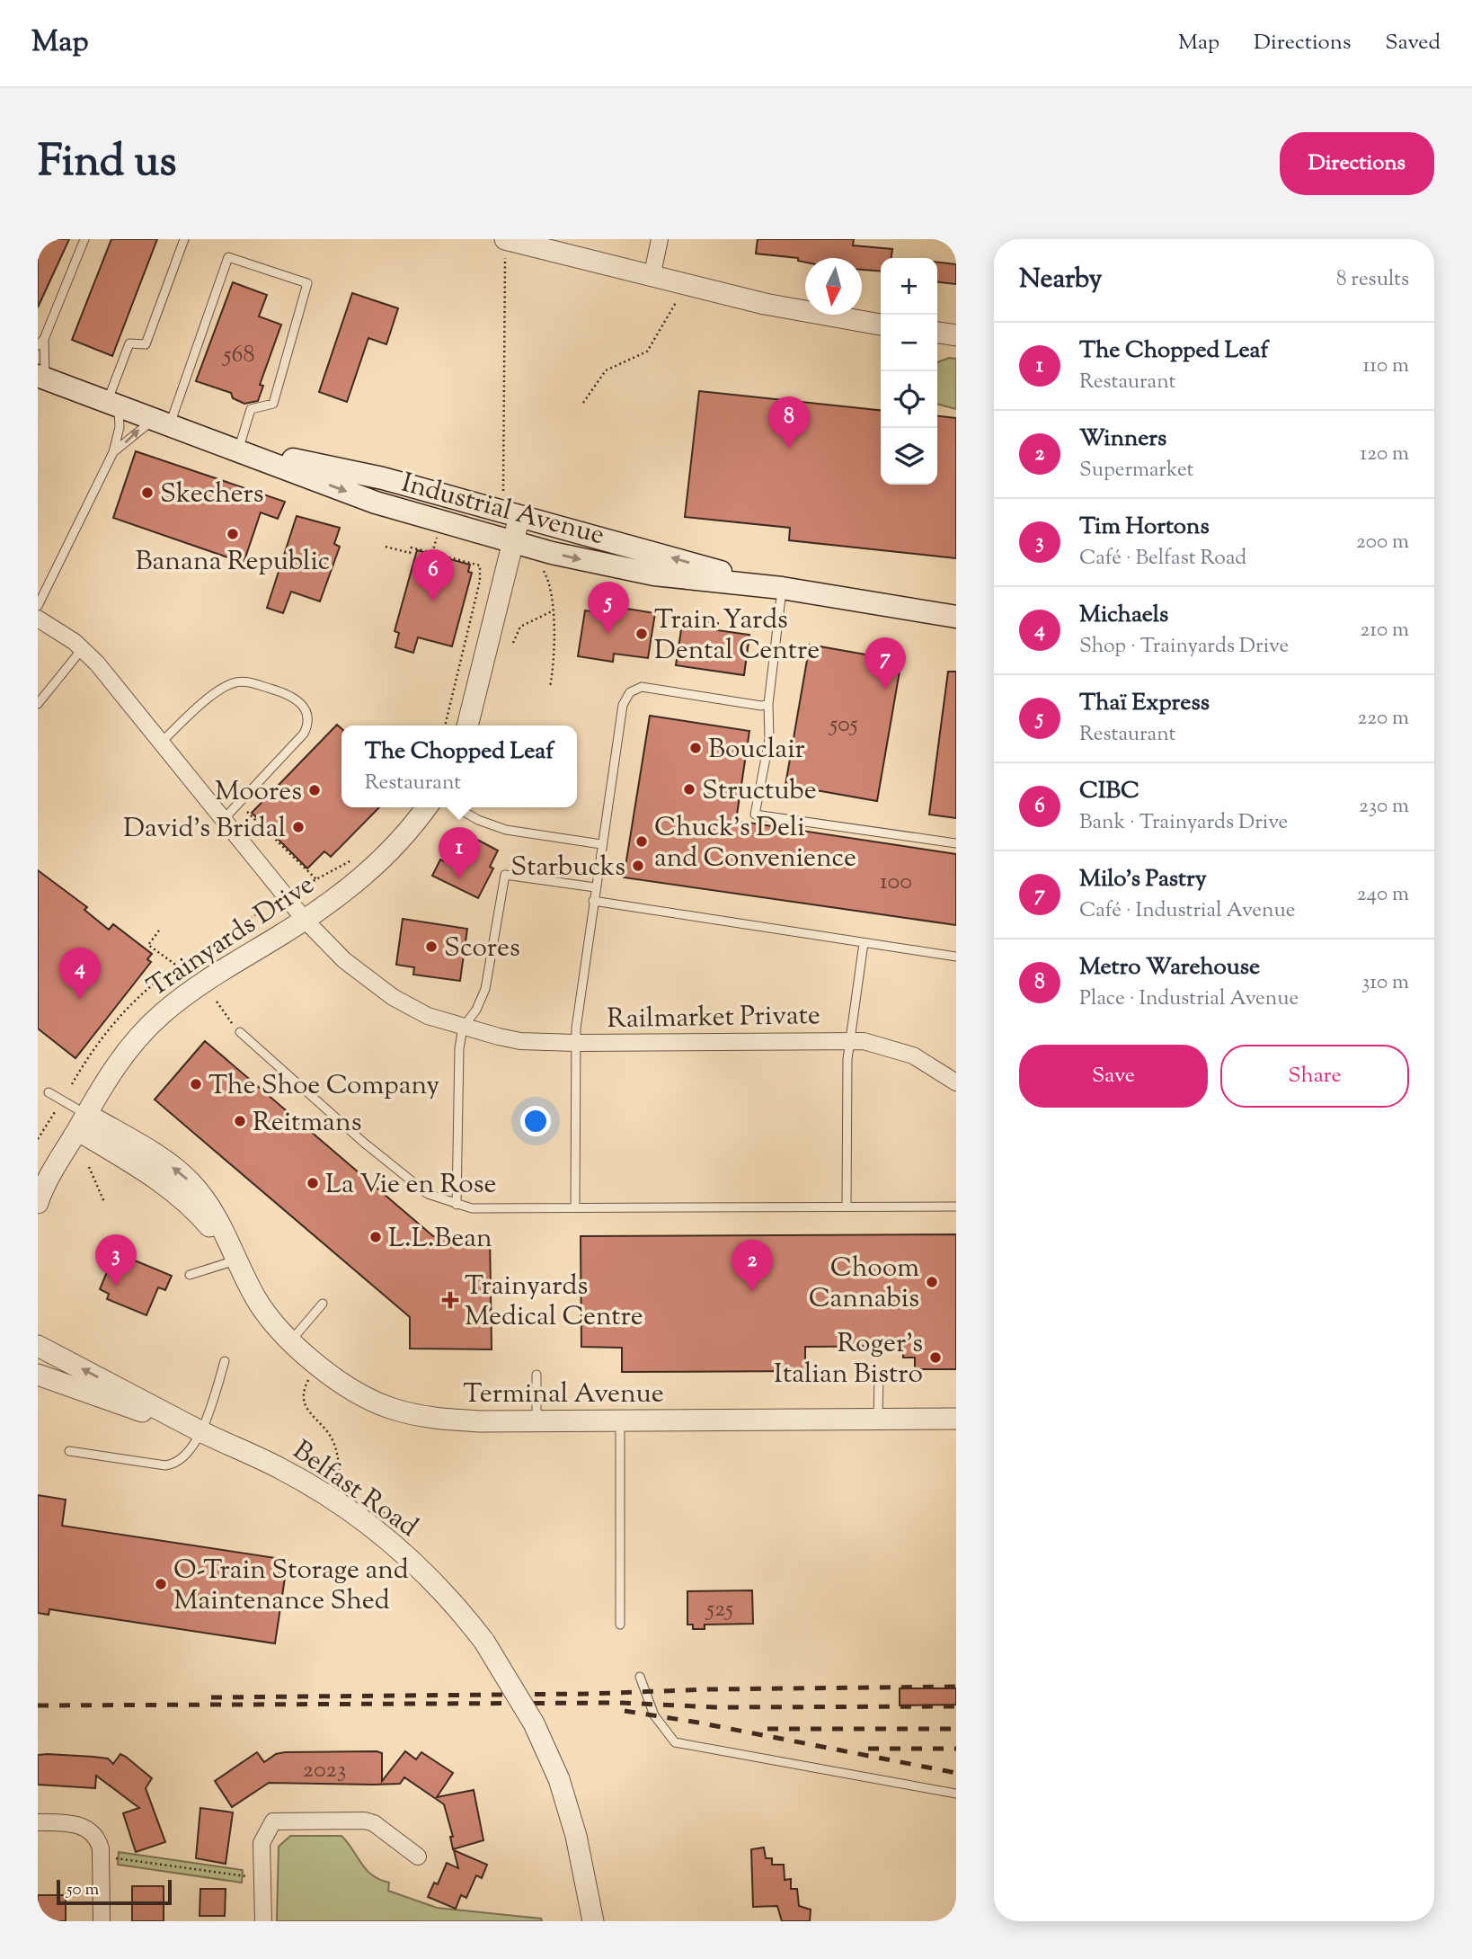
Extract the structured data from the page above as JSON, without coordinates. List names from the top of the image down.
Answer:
{
  "streets": {
    "main road": ["Industrial Avenue"],
    "street": [
      "Trainyards Drive",
      "Railmarket Private",
      "Terminal Avenue",
      "Belfast Road"
    ]
  },
  "crossings": [
    ["Trainyards Drive", "Railmarket Private"],
    ["Trainyards Drive", "Terminal Avenue"]
  ],
  "places": {
    "other": [
      "Skechers",
      "Banana Republic",
      "Train Yards Dental Centre",
      "Bouclair",
      "Structube",
      "Moores",
      "David's Bridal",
      "Chuck's Deli and Convenience",
      "Starbucks",
      "Scores",
      "The Shoe Company",
      "Reitmans",
      "La Vie en Rose",
      "L.L.Bean",
      "Choom Cannabis",
      "Roger's Italian Bistro",
      "O-Train Storage and Maintenance Shed"
    ],
    "health": ["Trainyards Medical Centre"]
  },
  "house_numbers": [
    "568",
    "505",
    "100",
    "525",
    "2023"
  ],
  "scale_bar": "50 m",
  "north": "bottom",
  "page": {
    "header": "Map",
    "nav": ["Map", "Directions", "Saved"],
    "title": "Find us",
    "buttons": [
      "Directions",
      ["Save", "Share"]
    ],
    "heading": ["Nearby", "8 results"],
    "map_buttons": ["+", "−"],
    "list": [
      {
        "mark": "1",
        "name": "The Chopped Leaf",
        "note": "Restaurant",
        "value": "110 m"
      },
      {
        "mark": "2",
        "name": "Winners",
        "note": "Supermarket",
        "value": "120 m"
      },
      {
        "mark": "3",
        "name": "Tim Hortons",
        "note": "Café · Belfast Road",
        "value": "200 m"
      },
      {
        "mark": "4",
        "name": "Michaels",
        "note": "Shop · Trainyards Drive",
        "value": "210 m"
      },
      {
        "mark": "5",
        "name": "Thaï Express",
        "note": "Restaurant",
        "value": "220 m"
      },
      {
        "mark": "6",
        "name": "CIBC",
        "note": "Bank · Trainyards Drive",
        "value": "230 m"
      },
      {
        "mark": "7",
        "name": "Milo's Pastry",
        "note": "Café · Industrial Avenue",
        "value": "240 m"
      },
      {
        "mark": "8",
        "name": "Metro Warehouse",
        "note": "Place · Industrial Avenue",
        "value": "310 m"
      }
    ],
    "pins": [
      "8",
      "6",
      "5",
      "7",
      "1",
      "4",
      "3",
      "2"
    ],
    "popup": ["The Chopped Leaf", "Restaurant"],
    "scale": "50 m"
  }
}
